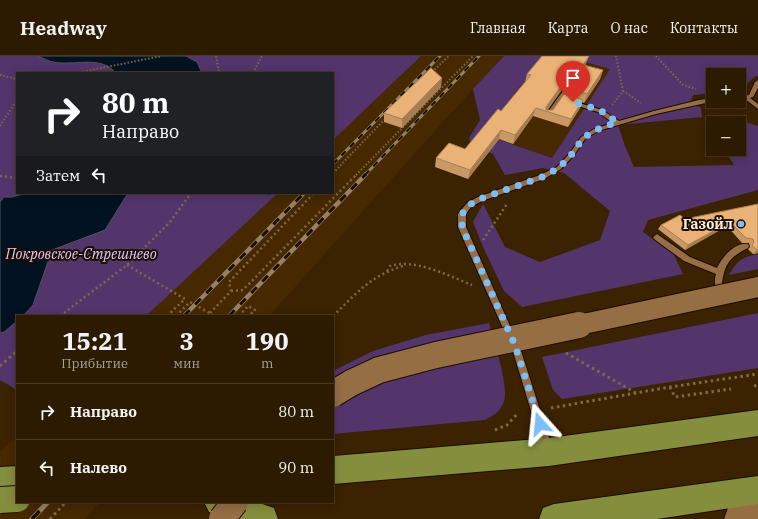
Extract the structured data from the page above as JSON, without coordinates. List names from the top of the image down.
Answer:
{
  "parks": ["Покровское-Стрешнево"],
  "places": ["Газойл"],
  "page": {
    "header": "Headway",
    "nav": [
      "Главная",
      "Карта",
      "О нас",
      "Контакты"
    ],
    "map_buttons": ["+", "−"],
    "turn": ["80 m", "Направо"],
    "then": "Затем",
    "eta": [
      "15:21",
      "Прибытие",
      "3",
      "мин",
      "190",
      "m"
    ],
    "list": [
      {
        "name": "Направо",
        "value": "80 m"
      },
      {
        "name": "Налево",
        "value": "90 m"
      }
    ]
  }
}
